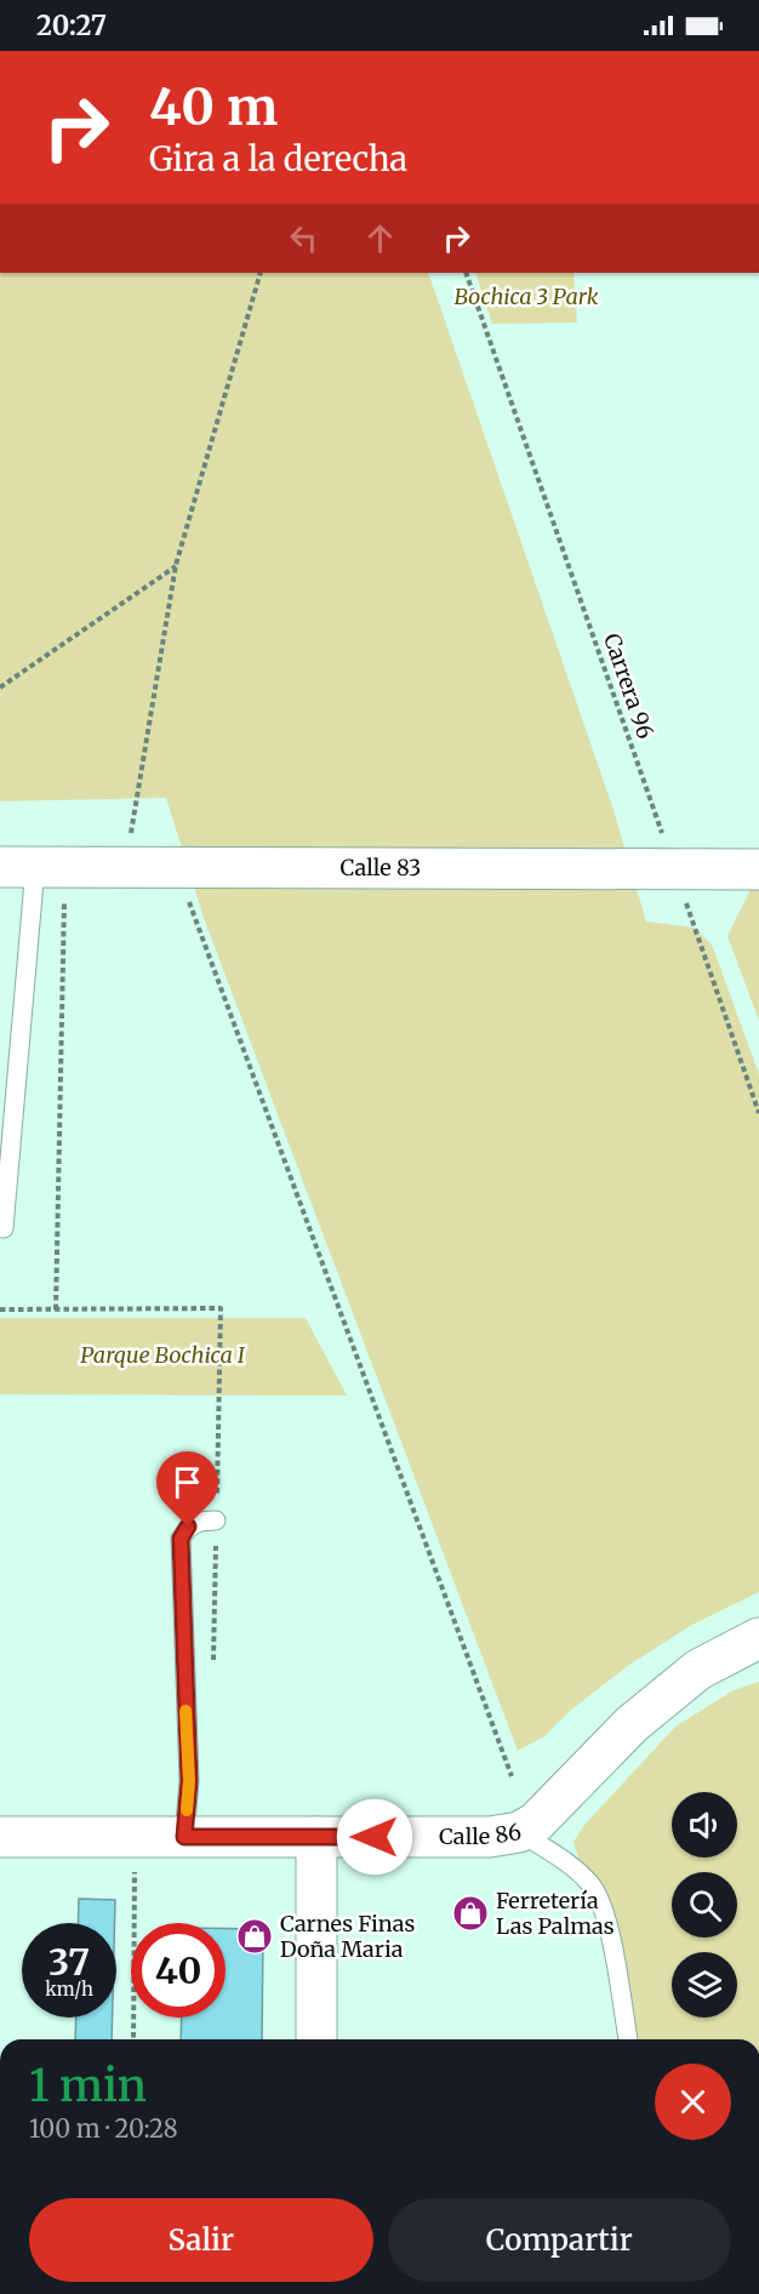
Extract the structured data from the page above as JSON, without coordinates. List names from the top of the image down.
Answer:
{
  "streets": {
    "street": ["Calle 83", "Calle 86"],
    "path": ["Carrera 96"]
  },
  "crossings": [
    ["Carrera 96", "Calle 83"]
  ],
  "parks": ["Bochica 3 Park", "Parque Bochica I"],
  "places": {
    "shop": ["Ferretería Las Palmas", "Carnes Finas Doña Maria"]
  },
  "page": {
    "status": "20:27",
    "turn": ["40 m", "Gira a la derecha"],
    "speed": "37 km/h",
    "limit": "40",
    "heading": ["1 min", "100 m · 20:28"],
    "buttons": ["Salir", "Compartir"]
  }
}
